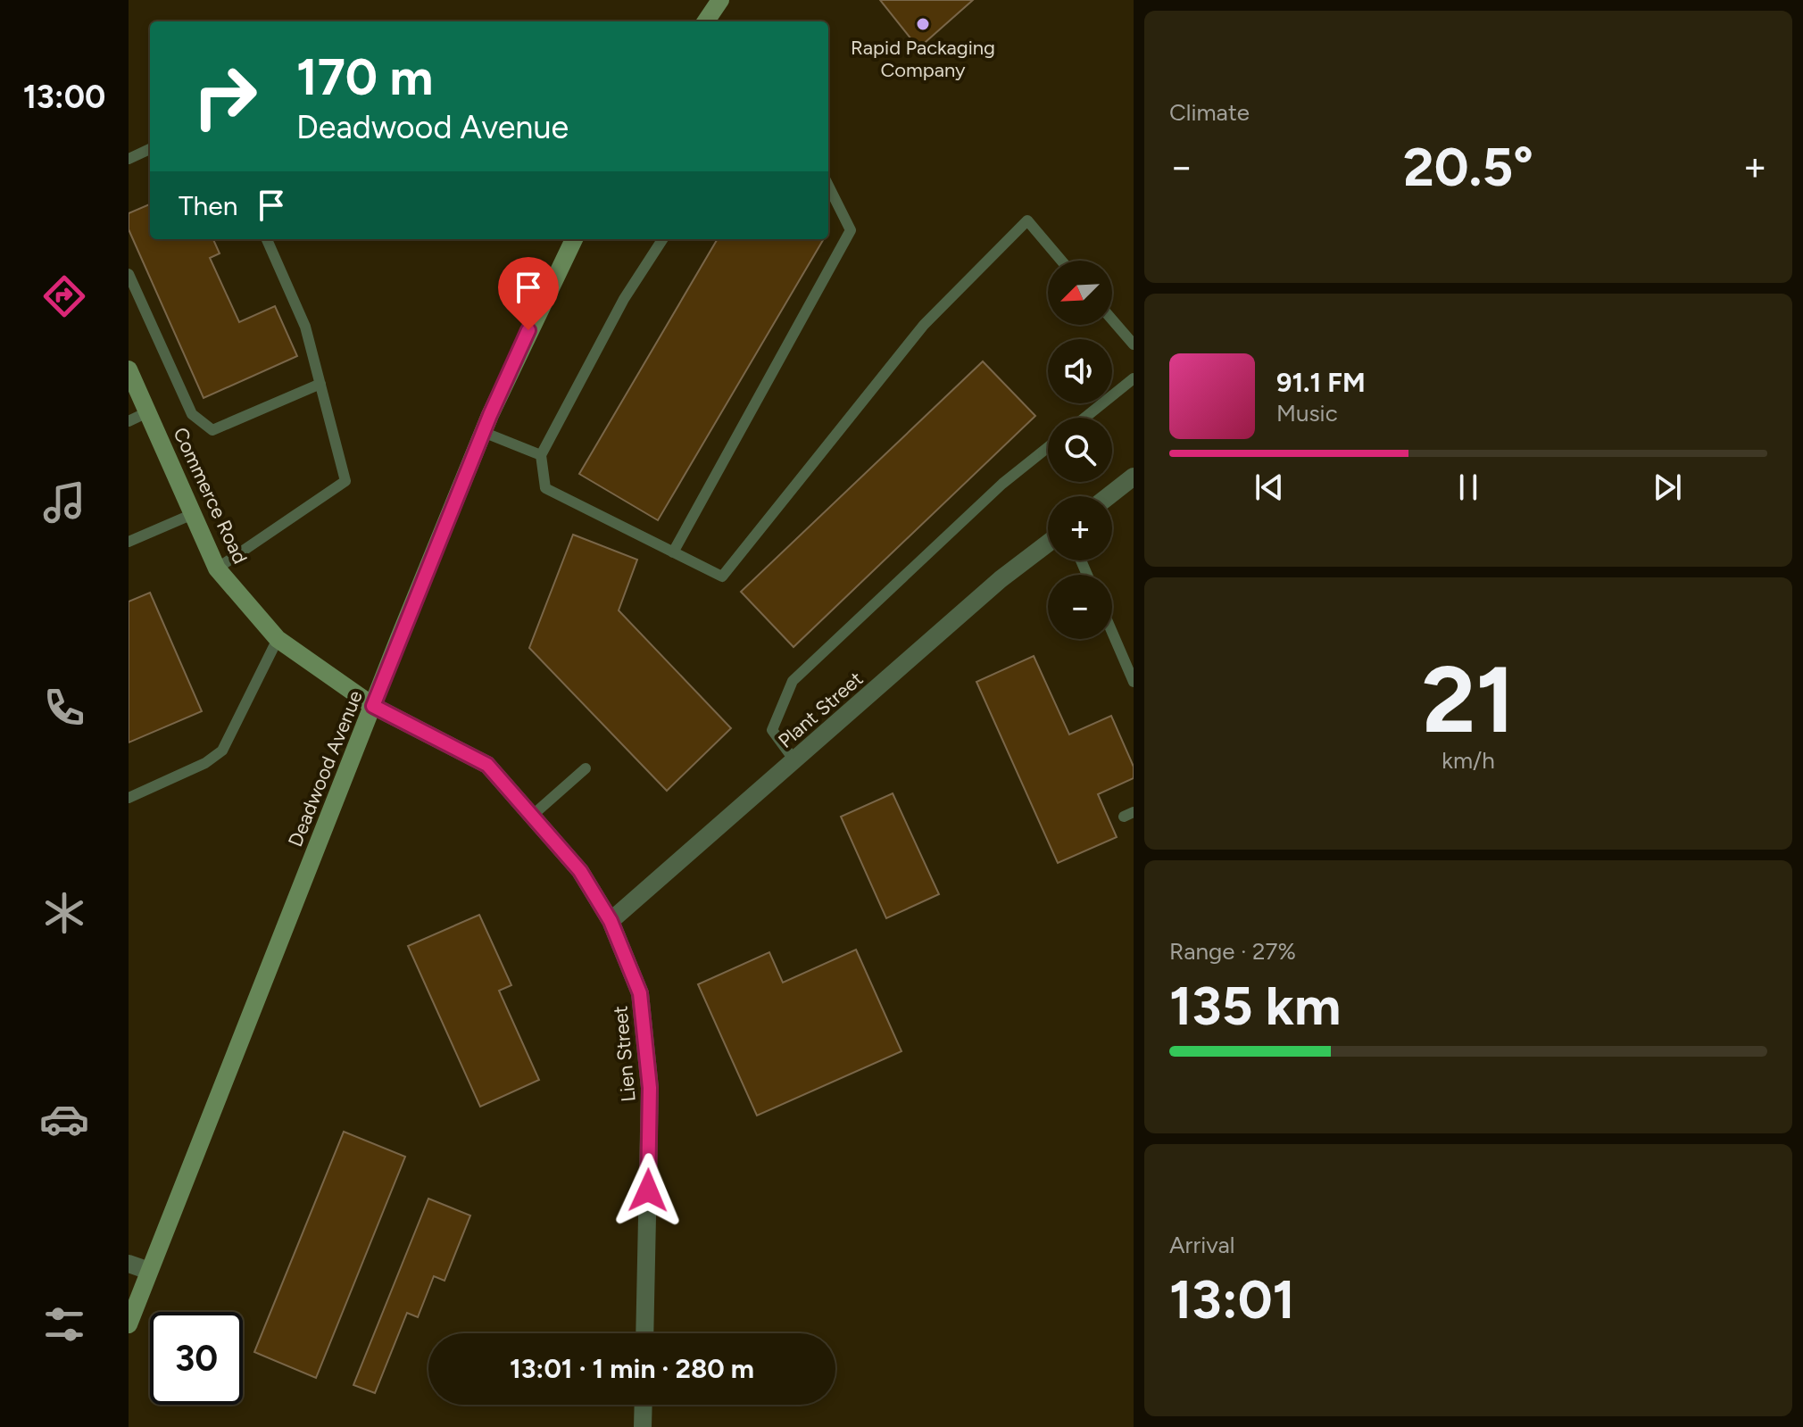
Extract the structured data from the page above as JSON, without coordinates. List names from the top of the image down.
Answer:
{
  "streets": {
    "main road": ["Commerce Road", "Deadwood Avenue"],
    "street": ["Plant Street", "Lien Street"]
  },
  "crossings": [
    ["Commerce Road", "Deadwood Avenue"],
    ["Commerce Road", "Lien Street"],
    ["Plant Street", "Lien Street"],
    ["Deadwood Avenue", "Lien Street"]
  ],
  "places": ["Rapid Packaging Company"],
  "north": "bottom left",
  "page": {
    "tabs": "13:00",
    "tile": [
      "Climate",
      ["21", "km/h"],
      ["Range · 27%", "135 km"],
      ["Arrival", "13:01"]
    ],
    "turn": ["170 m", "Deadwood Avenue"],
    "heat": ["−", "20.5°", "+"],
    "then": "Then",
    "map_buttons": ["+", "−"],
    "song": ["91.1 FM", "Music"],
    "limit": "30",
    "trip": "13:01 · 1 min · 280 m"
  }
}
